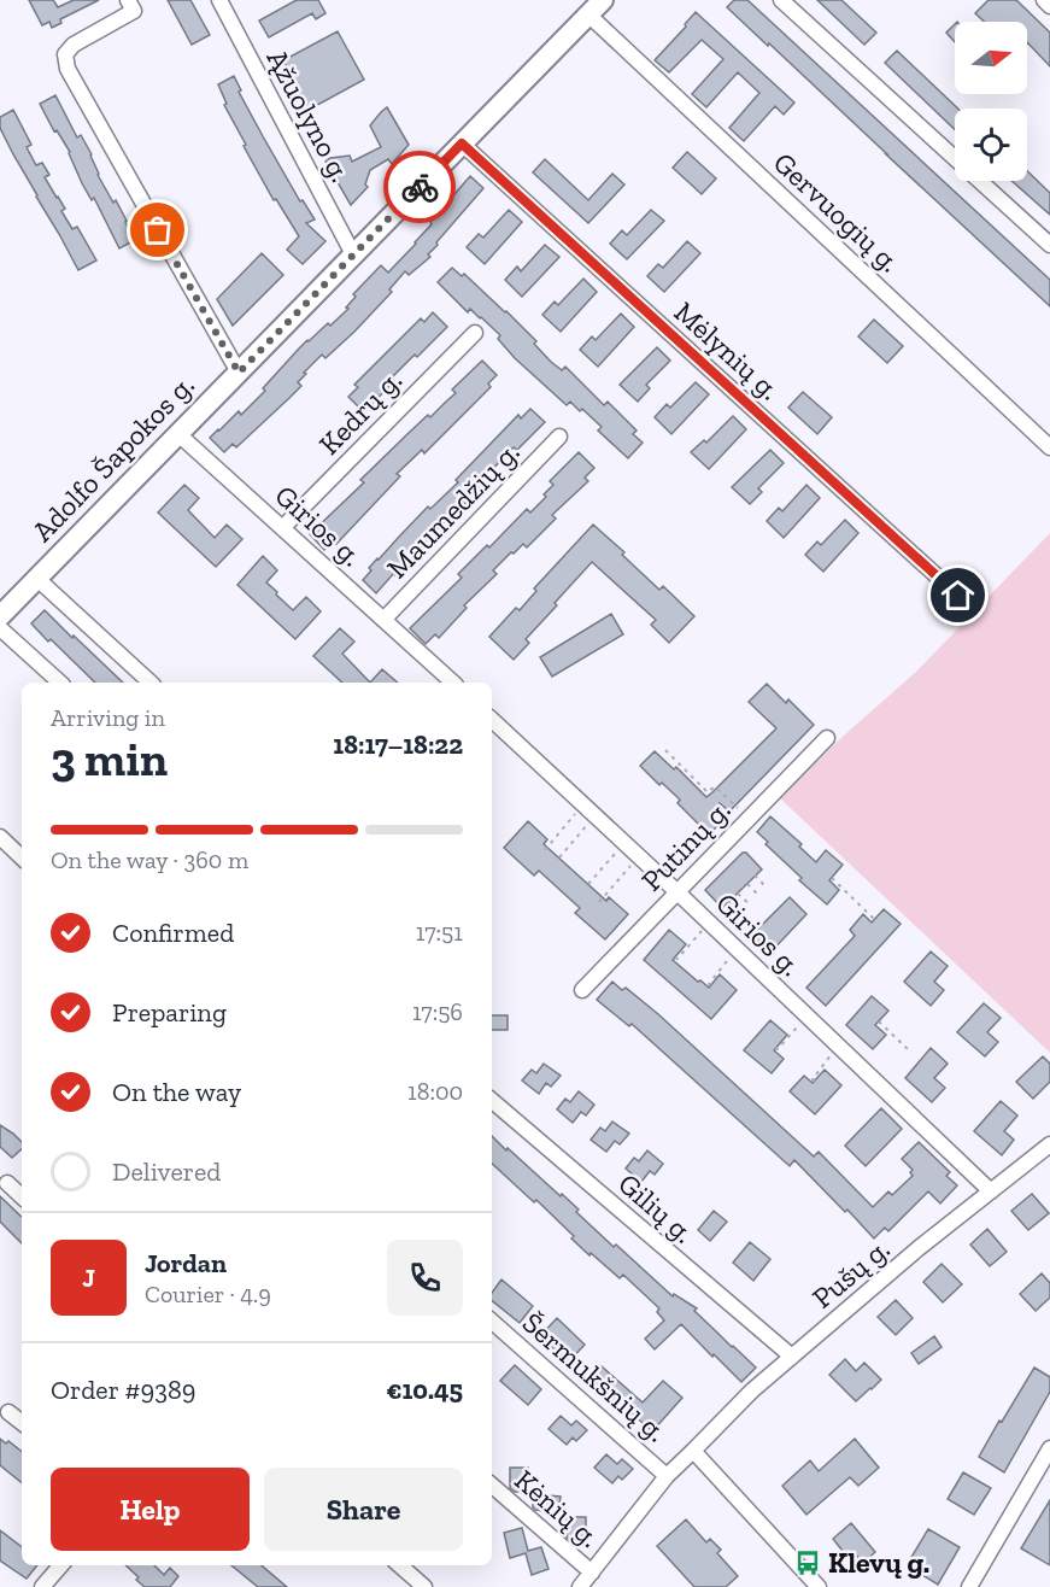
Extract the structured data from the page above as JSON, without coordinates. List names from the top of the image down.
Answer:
{
  "streets": {
    "street": [
      "Ąžuolyno g.",
      "Gervuogių g.",
      "Mėlynių g.",
      "Kedrų g.",
      "Adolfo Šapokos g.",
      "Maumedžių g.",
      "Girios g.",
      "Putinų g.",
      "Gilių g.",
      "Pušų g.",
      "Šermukšnių g.",
      "Kėnių g."
    ]
  },
  "crossings": [
    ["Ąžuolyno g.", "Adolfo Šapokos g."],
    ["Gervuogių g.", "Adolfo Šapokos g."],
    ["Mėlynių g.", "Adolfo Šapokos g."],
    ["Kedrų g.", "Girios g."],
    ["Adolfo Šapokos g.", "Girios g."],
    ["Maumedžių g.", "Girios g."],
    ["Girios g.", "Putinų g."],
    ["Girios g.", "Pušų g."],
    ["Gilių g.", "Pušų g."],
    ["Pušų g.", "Šermukšnių g."],
    ["Pušų g.", "Kėnių g."]
  ],
  "places": {
    "bus stop": ["Klevų g."]
  },
  "north": "right",
  "page": {
    "heading": ["3 min", "Arriving in", "18:17–18:22"],
    "panel": [
      "Jordan",
      "Courier · 4.9",
      "Order #9389",
      "€10.45"
    ],
    "bar": "On the way · 360 m",
    "list": [
      ["Confirmed", "17:51"],
      ["Preparing", "17:56"],
      ["On the way", "18:00"],
      "Delivered"
    ],
    "round": "J",
    "buttons": ["Help", "Share"]
  }
}
